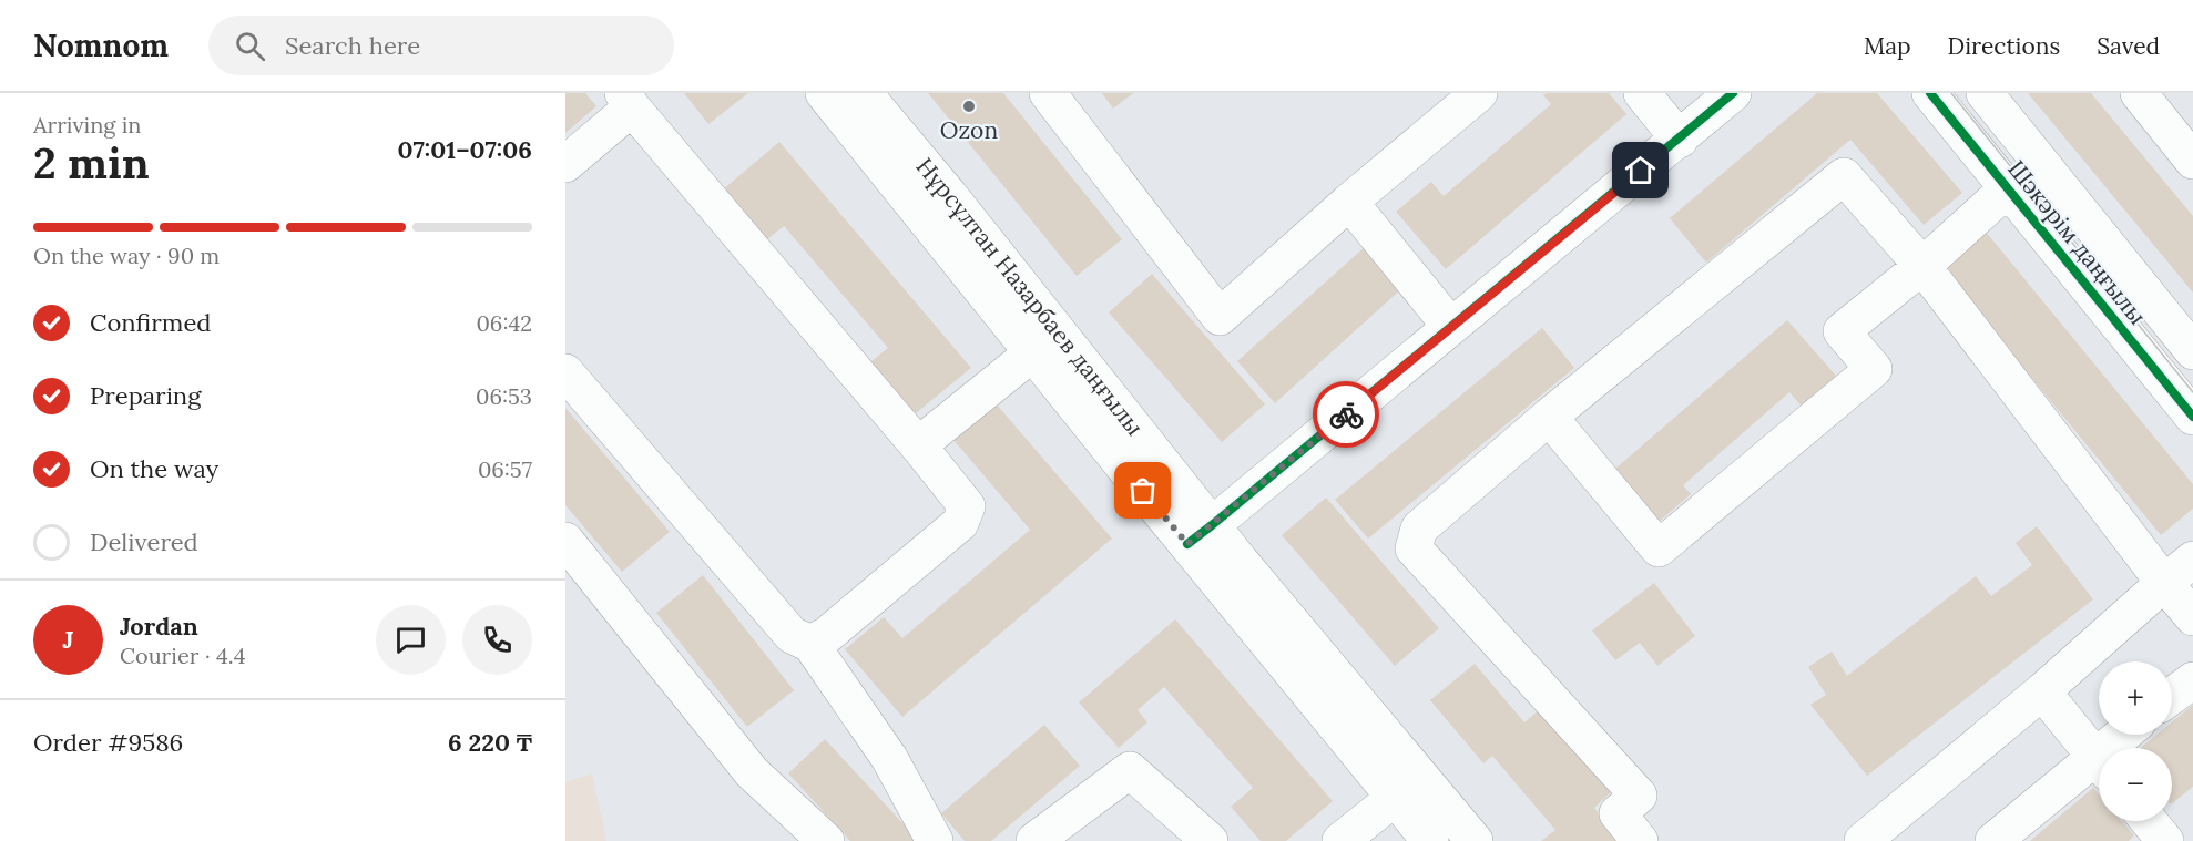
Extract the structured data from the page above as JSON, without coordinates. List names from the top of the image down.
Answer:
{
  "streets": {
    "main road": ["Шәкәрім даңғылы", "Нұрсұлтан Назарбаев даңғылы"]
  },
  "places": ["Ozon"],
  "page": {
    "header": "Nomnom",
    "search": "Search here",
    "nav": ["Map", "Directions", "Saved"],
    "heading": ["2 min", "Arriving in", "07:01–07:06"],
    "panel": [
      "Jordan",
      "Courier · 4.4",
      "Order #9586",
      "6 220 ₸"
    ],
    "bar": "On the way · 90 m",
    "list": [
      ["Confirmed", "06:42"],
      ["Preparing", "06:53"],
      ["On the way", "06:57"],
      "Delivered"
    ],
    "round": "J",
    "map_buttons": ["+", "−"]
  }
}
